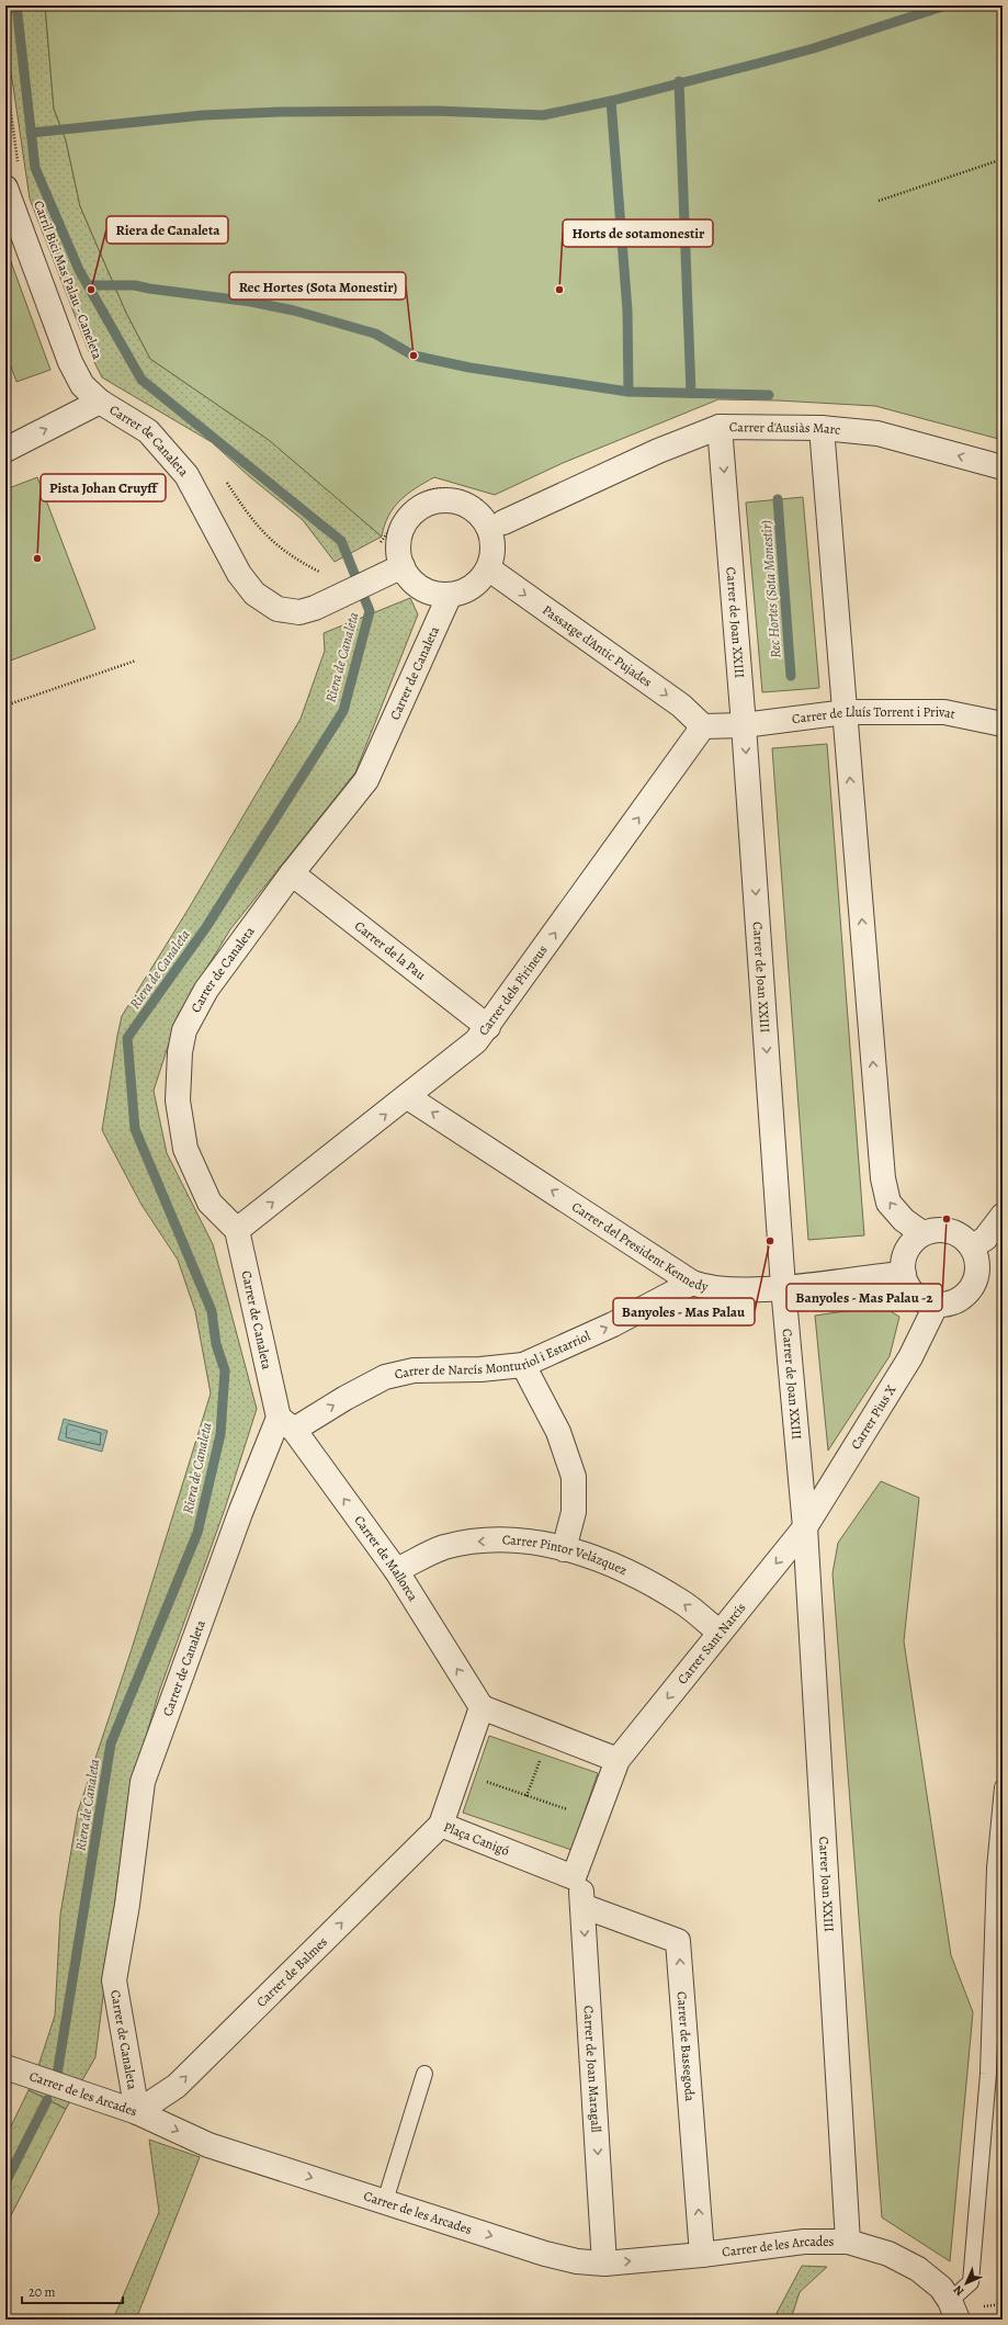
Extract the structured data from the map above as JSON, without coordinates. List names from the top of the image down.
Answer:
{
  "streets": {
    "street": [
      "Carrer d'Ausiàs Marc",
      "Carrer de Canaleta",
      "Carrer de Joan XXIII",
      "Passatge d'Antic Pujades",
      "Carrer de Lluís Torrent i Privat",
      "Carrer de la Pau",
      "Carrer dels Pirineus",
      "Carrer del President Kennedy",
      "Carrer de Narcís Monturiol i Estarriol",
      "Carrer Pius X",
      "Carrer Pintor Velázquez",
      "Carrer de Mallorca",
      "Carrer Sant Narcís",
      "Plaça Canigó",
      "Carrer Joan XXIII",
      "Carrer de Balmes",
      "Carrer de Bassegoda",
      "Carrer de Joan Maragall",
      "Carrer de les Arcades"
    ]
  },
  "crossings": [
    ["Carrer d'Ausiàs Marc", "Carrer de Canaleta"],
    ["Carrer d'Ausiàs Marc", "Carrer de Joan XXIII"],
    ["Carrer d'Ausiàs Marc", "Passatge d'Antic Pujades"],
    ["Carrer de Canaleta", "Passatge d'Antic Pujades"],
    ["Carrer de Canaleta", "Carrer de la Pau"],
    ["Carrer de Canaleta", "Carrer dels Pirineus"],
    ["Carrer de Canaleta", "Carrer de Narcís Monturiol i Estarriol"],
    ["Carrer de Canaleta", "Carrer de Mallorca"],
    ["Carrer de Canaleta", "Carrer de Balmes"],
    ["Carrer de Canaleta", "Carrer de les Arcades"],
    ["Carrer de Joan XXIII", "Carrer de Lluís Torrent i Privat"],
    ["Carrer de Joan XXIII", "Carrer del President Kennedy"],
    ["Carrer de Joan XXIII", "Carrer Pius X"],
    ["Carrer de Joan XXIII", "Carrer Sant Narcís"],
    ["Carrer de Joan XXIII", "Carrer Joan XXIII"],
    ["Passatge d'Antic Pujades", "Carrer dels Pirineus"],
    ["Carrer de la Pau", "Carrer dels Pirineus"],
    ["Carrer dels Pirineus", "Carrer del President Kennedy"],
    ["Carrer del President Kennedy", "Carrer de Narcís Monturiol i Estarriol"],
    ["Carrer del President Kennedy", "Carrer Pius X"],
    ["Carrer de Narcís Monturiol i Estarriol", "Carrer de Mallorca"],
    ["Carrer Pius X", "Carrer Sant Narcís"],
    ["Carrer Pius X", "Carrer Joan XXIII"],
    ["Carrer Pintor Velázquez", "Carrer de Mallorca"],
    ["Carrer Pintor Velázquez", "Carrer Sant Narcís"],
    ["Carrer de Mallorca", "Plaça Canigó"],
    ["Carrer Sant Narcís", "Carrer Joan XXIII"],
    ["Plaça Canigó", "Carrer de Balmes"],
    ["Plaça Canigó", "Carrer de Joan Maragall"],
    ["Carrer Joan XXIII", "Carrer de les Arcades"],
    ["Carrer de Balmes", "Carrer de les Arcades"],
    ["Carrer de Bassegoda", "Carrer de Joan Maragall"],
    ["Carrer de Bassegoda", "Carrer de les Arcades"],
    ["Carrer de Joan Maragall", "Carrer de les Arcades"]
  ],
  "one_way": [
    "Passatge d'Antic Pujades",
    "Carrer dels Pirineus",
    "Carrer del President Kennedy",
    "Carrer de Narcís Monturiol i Estarriol",
    "Carrer de Mallorca",
    "Carrer Sant Narcís",
    "Carrer de Balmes",
    "Carrer de Bassegoda",
    "Carrer de Joan Maragall",
    "Carrer de les Arcades"
  ],
  "water": ["Rec Hortes (Sota Monestir)", "Riera de Canaleta"],
  "places": [
    "Riera de Canaleta",
    "Horts de sotamonestir",
    "Rec Hortes (Sota Monestir)",
    "Pista Johan Cruyff",
    "Banyoles - Mas Palau -2",
    "Banyoles - Mas Palau"
  ],
  "scale_bar": "20 m",
  "north": "bottom left"
}
